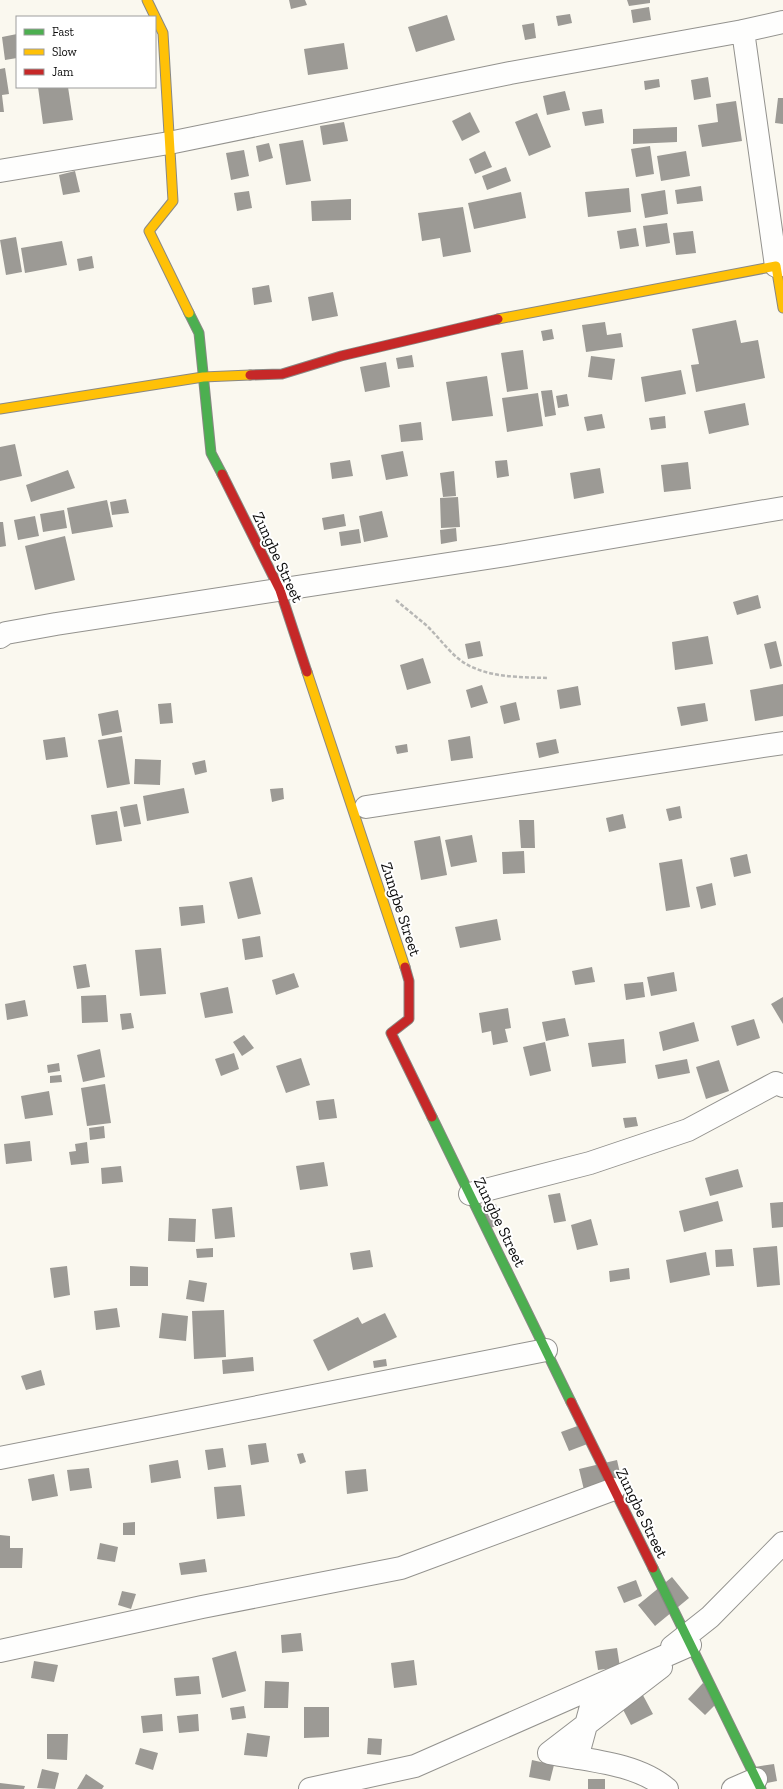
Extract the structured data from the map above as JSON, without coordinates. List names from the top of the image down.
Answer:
{
  "streets": {
    "street": ["Zungbe Street"]
  },
  "legend": ["Fast", "Slow", "Jam"]
}
